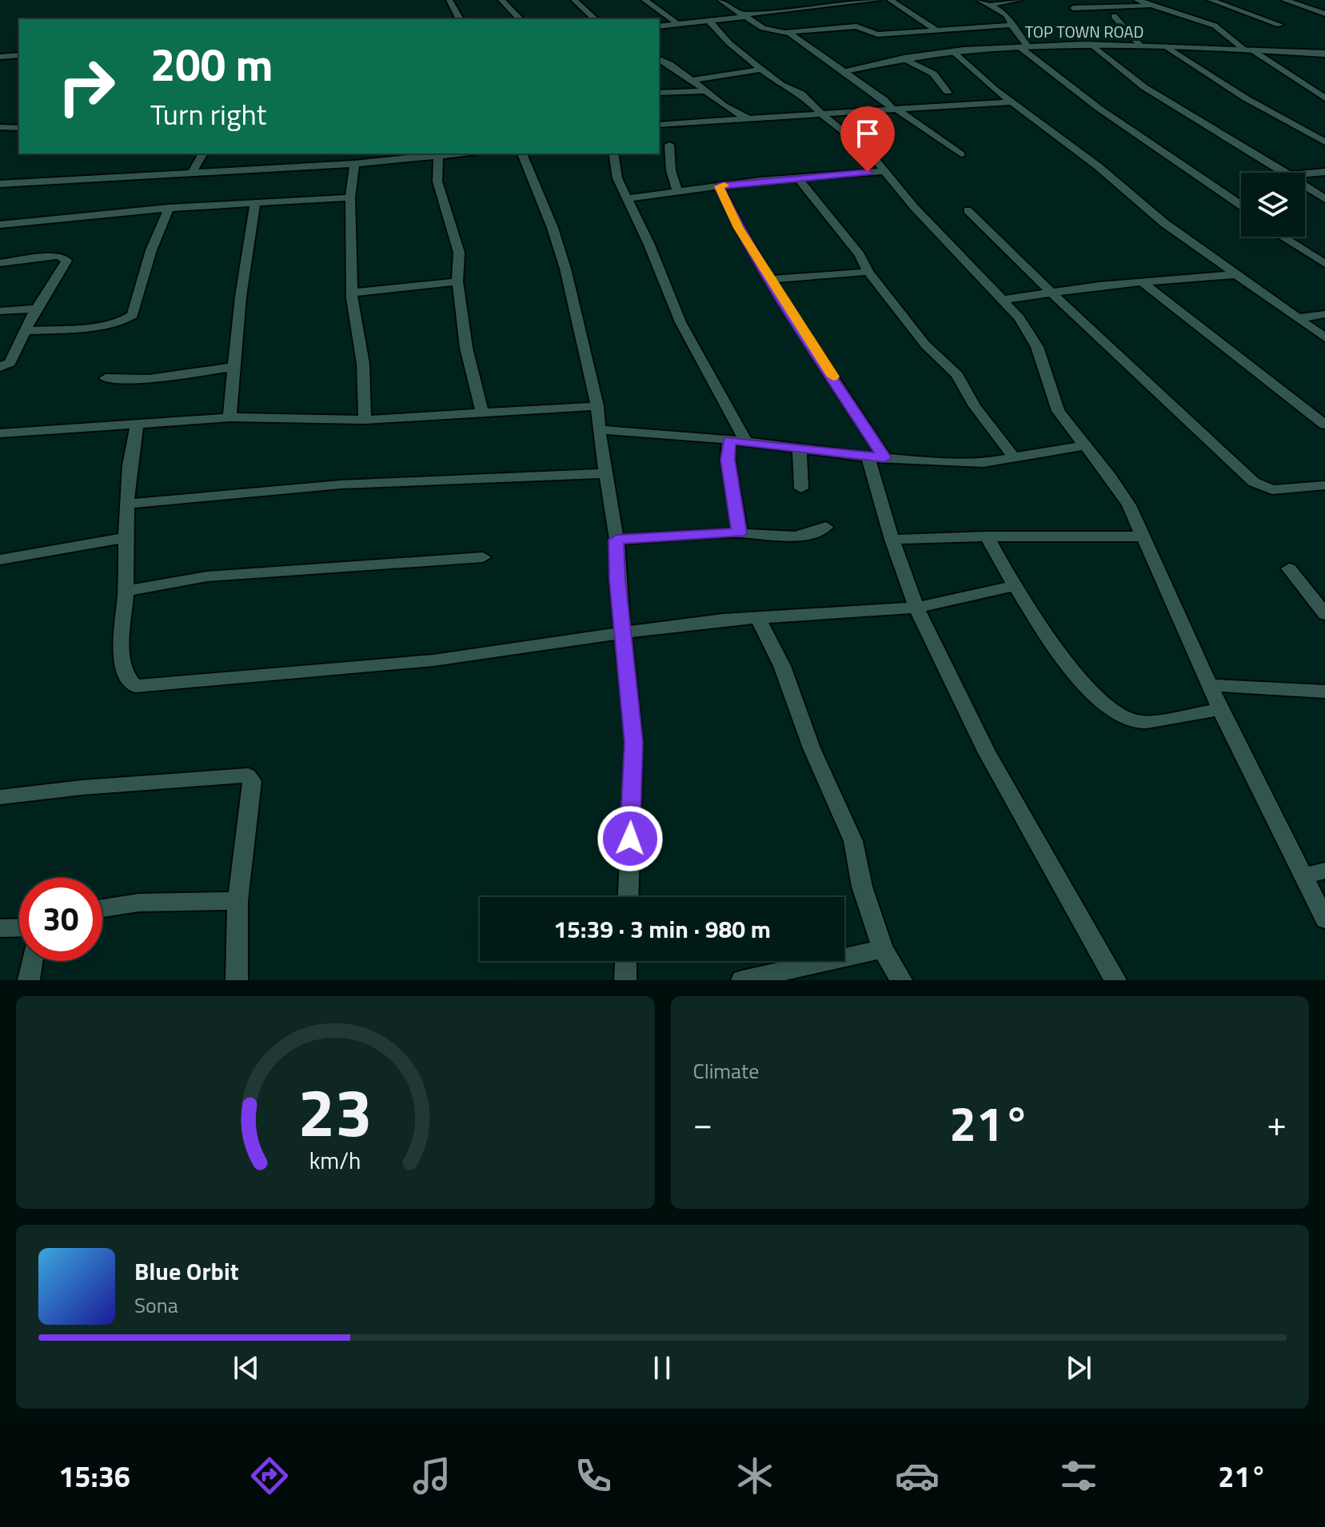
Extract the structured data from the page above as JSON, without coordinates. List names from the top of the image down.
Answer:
{
  "streets": {
    "street": ["TOP TOWN ROAD"]
  },
  "page": {
    "turn": ["200 m", "Turn right"],
    "limit": "30",
    "trip": "15:39 · 3 min · 980 m",
    "tile": "Climate",
    "heat": ["−", "21°", "+"],
    "song": ["Blue Orbit", "Sona"],
    "tabs": ["15:36", "21°"],
    "gauge": ["23", "km/h"]
  }
}
